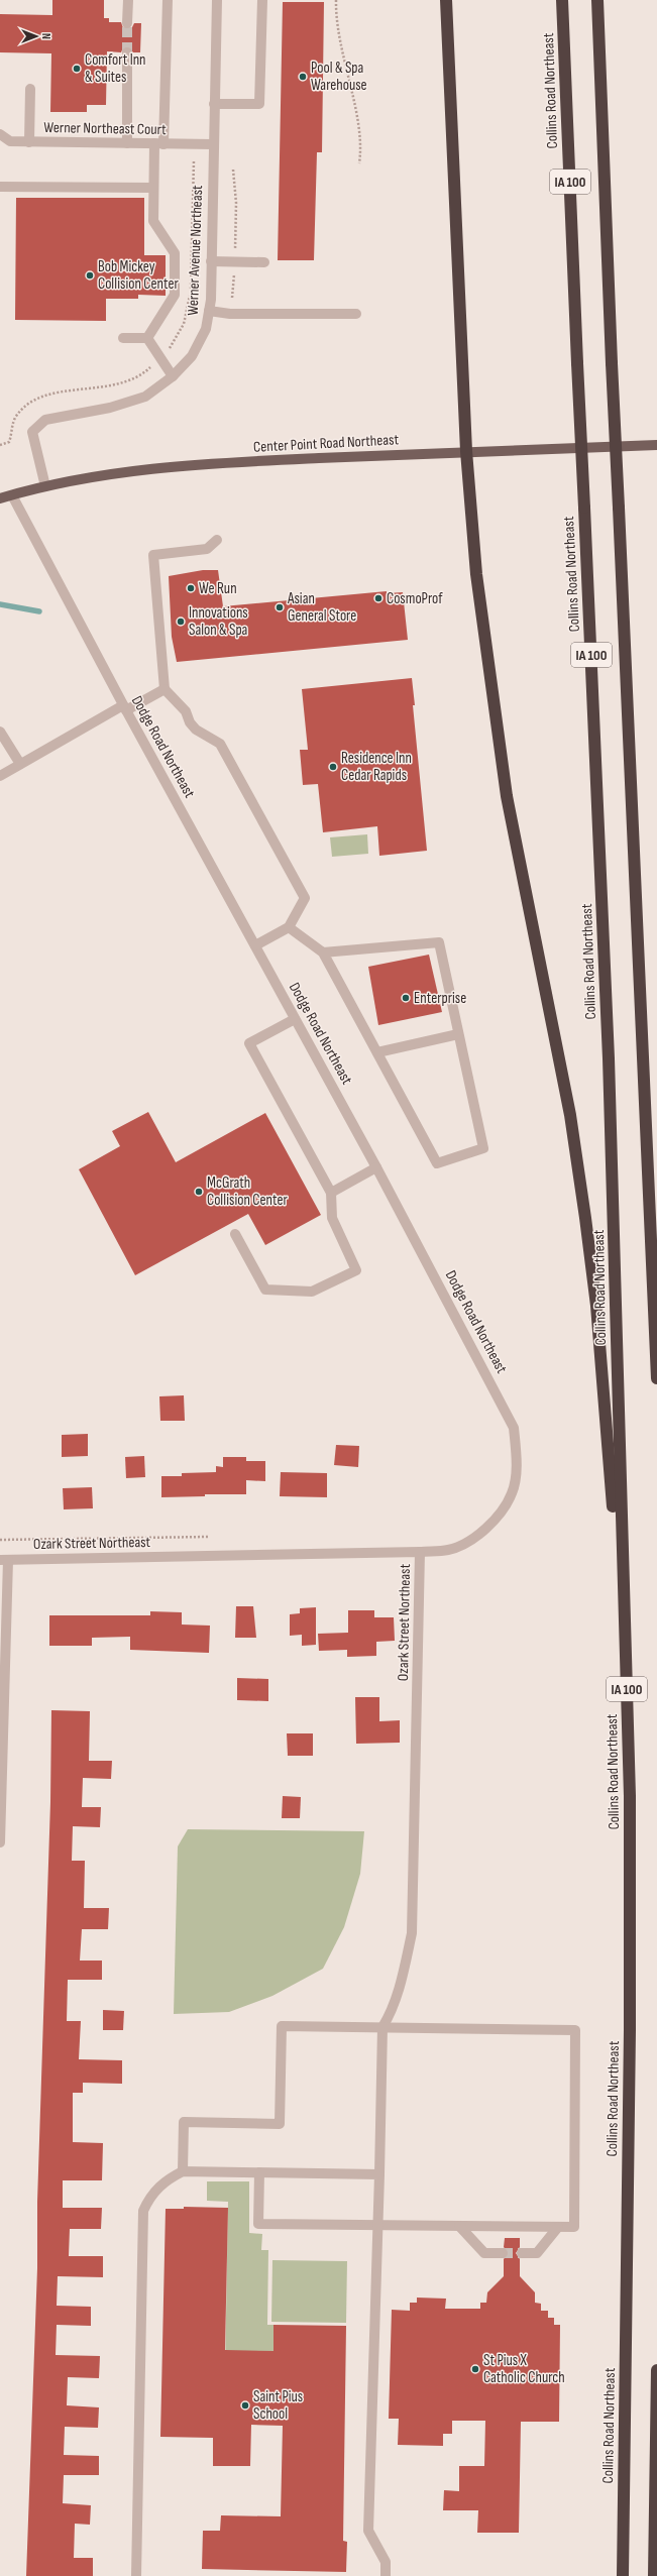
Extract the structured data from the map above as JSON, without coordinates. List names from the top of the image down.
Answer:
{
  "streets": {
    "highway": ["Collins Road Northeast", "IA 100"],
    "main road": ["Center Point Road Northeast"],
    "street": [
      "Werner Northeast Court",
      "Werner Avenue Northeast",
      "Dodge Road Northeast",
      "Ozark Street Northeast"
    ]
  },
  "crossings": [
    ["Werner Northeast Court", "Werner Avenue Northeast"],
    ["Werner Avenue Northeast", "Center Point Road Northeast"],
    ["Center Point Road Northeast", "Dodge Road Northeast"],
    ["Dodge Road Northeast", "Ozark Street Northeast"]
  ],
  "places": [
    "Comfort Inn & Suites",
    "Pool & Spa Warehouse",
    "Bob Mickey Collision Center",
    "We Run",
    "CosmoProf",
    "Asian General Store",
    "Innovations Salon & Spa",
    "Residence Inn Cedar Rapids",
    "Enterprise",
    "McGrath Collision Center",
    "St Pius X Catholic Church",
    "Saint Pius School"
  ],
  "north": "right"
}
